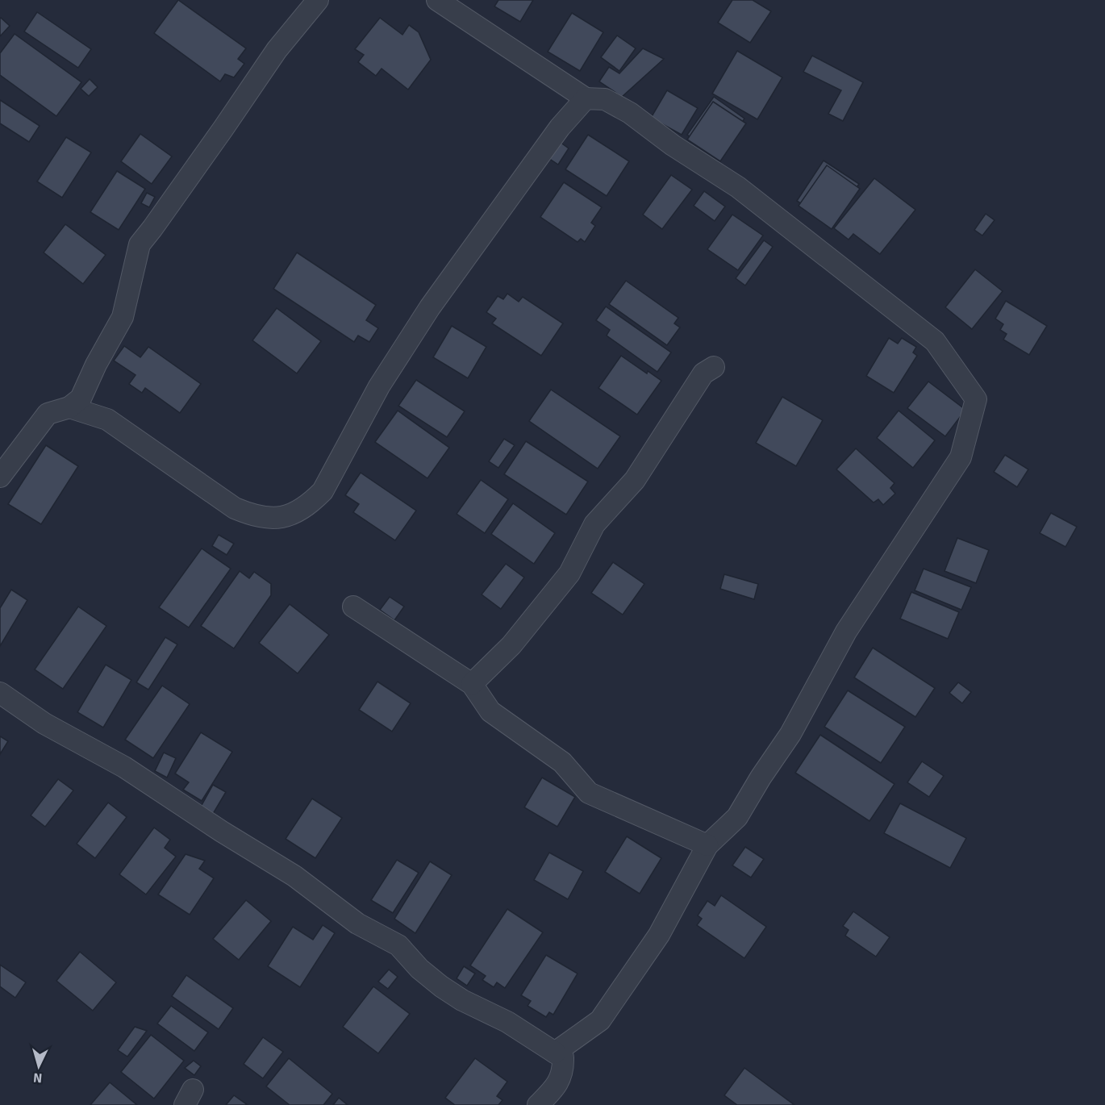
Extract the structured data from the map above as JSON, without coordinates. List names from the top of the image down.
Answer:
{
  "north": "bottom"
}
